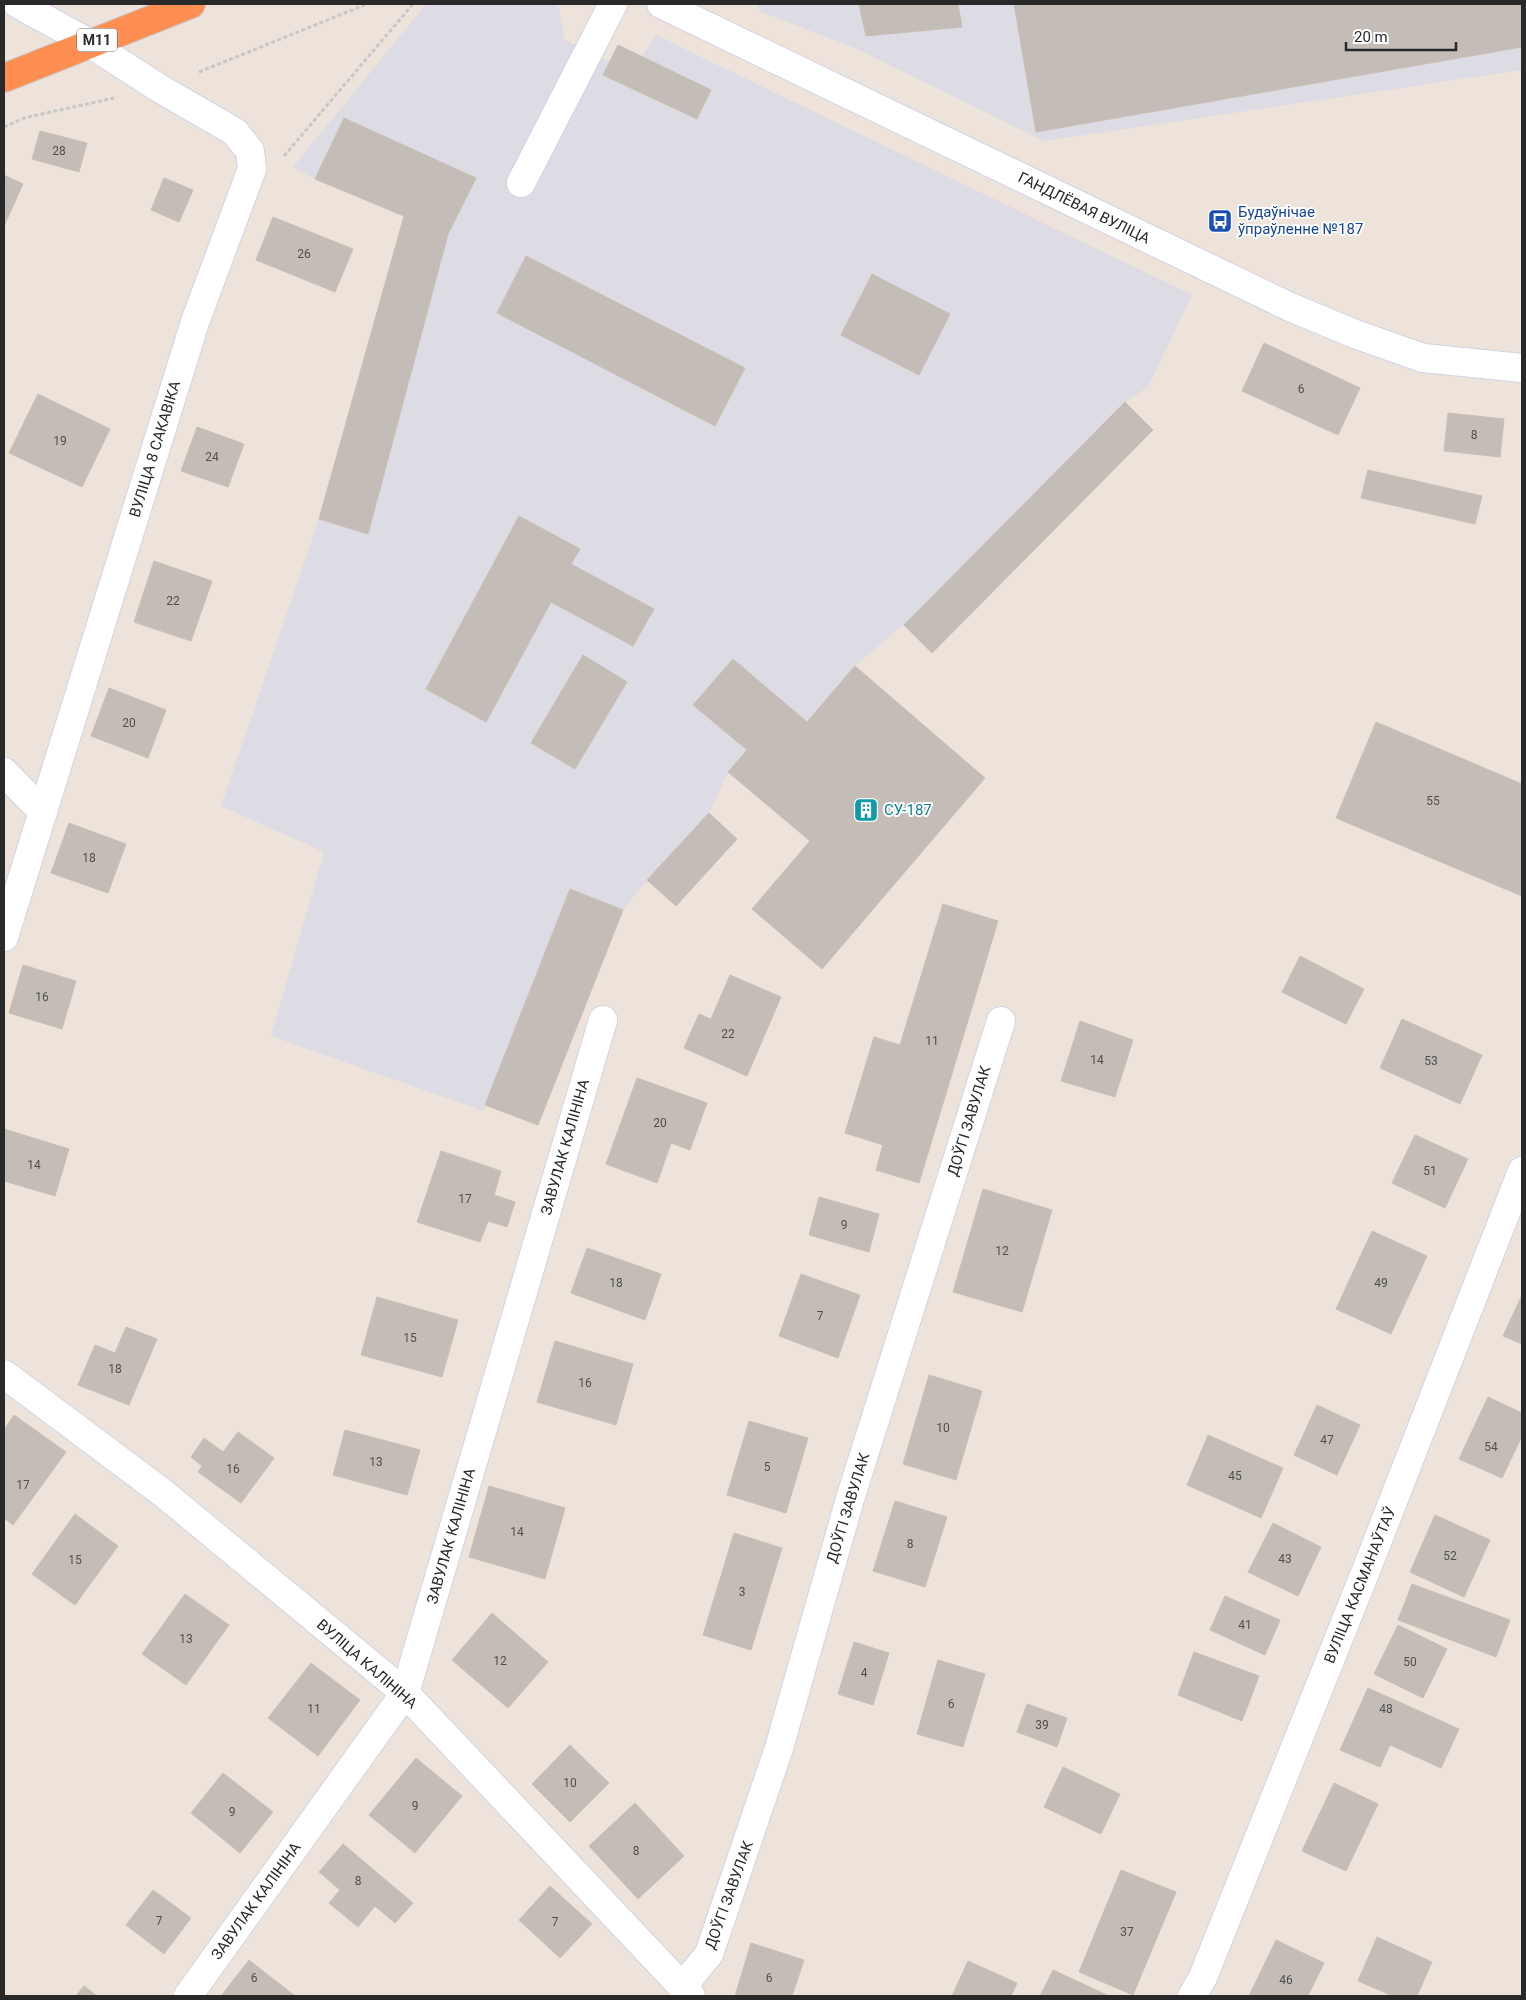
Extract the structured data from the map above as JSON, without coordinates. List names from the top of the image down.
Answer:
{
  "streets": {
    "highway": ["М11"],
    "street": [
      "ГАНДЛЁВАЯ ВУЛІЦА",
      "ВУЛІЦА 8 САКАВІКА",
      "ДОЎГІ ЗАВУЛАК",
      "ЗАВУЛАК КАЛІНІНА",
      "ВУЛІЦА КАСМАНАЎТАЎ",
      "ВУЛІЦА КАЛІНІНА"
    ]
  },
  "crossings": [
    ["ДОЎГІ ЗАВУЛАК", "ВУЛІЦА КАЛІНІНА"],
    ["ЗАВУЛАК КАЛІНІНА", "ВУЛІЦА КАЛІНІНА"]
  ],
  "places": {
    "bus stop": ["Будаўнічае ўпраўленне №187"],
    "building": ["СУ-187"]
  },
  "house_numbers": [
    "28",
    "26",
    "6",
    "8",
    "19",
    "24",
    "22",
    "20",
    "55",
    "18",
    "16",
    "22",
    "11",
    "14",
    "53",
    "20",
    "14",
    "51",
    "17",
    "9",
    "12",
    "18",
    "49",
    "7",
    "15",
    "18",
    "16",
    "10",
    "47",
    "54",
    "13",
    "5",
    "16",
    "45",
    "17",
    "14",
    "8",
    "52",
    "43",
    "15",
    "3",
    "41",
    "13",
    "12",
    "50",
    "4",
    "6",
    "11",
    "48",
    "39",
    "10",
    "9",
    "9",
    "8",
    "8",
    "7",
    "7",
    "37",
    "6",
    "6",
    "46"
  ],
  "scale_bar": "20 m"
}
